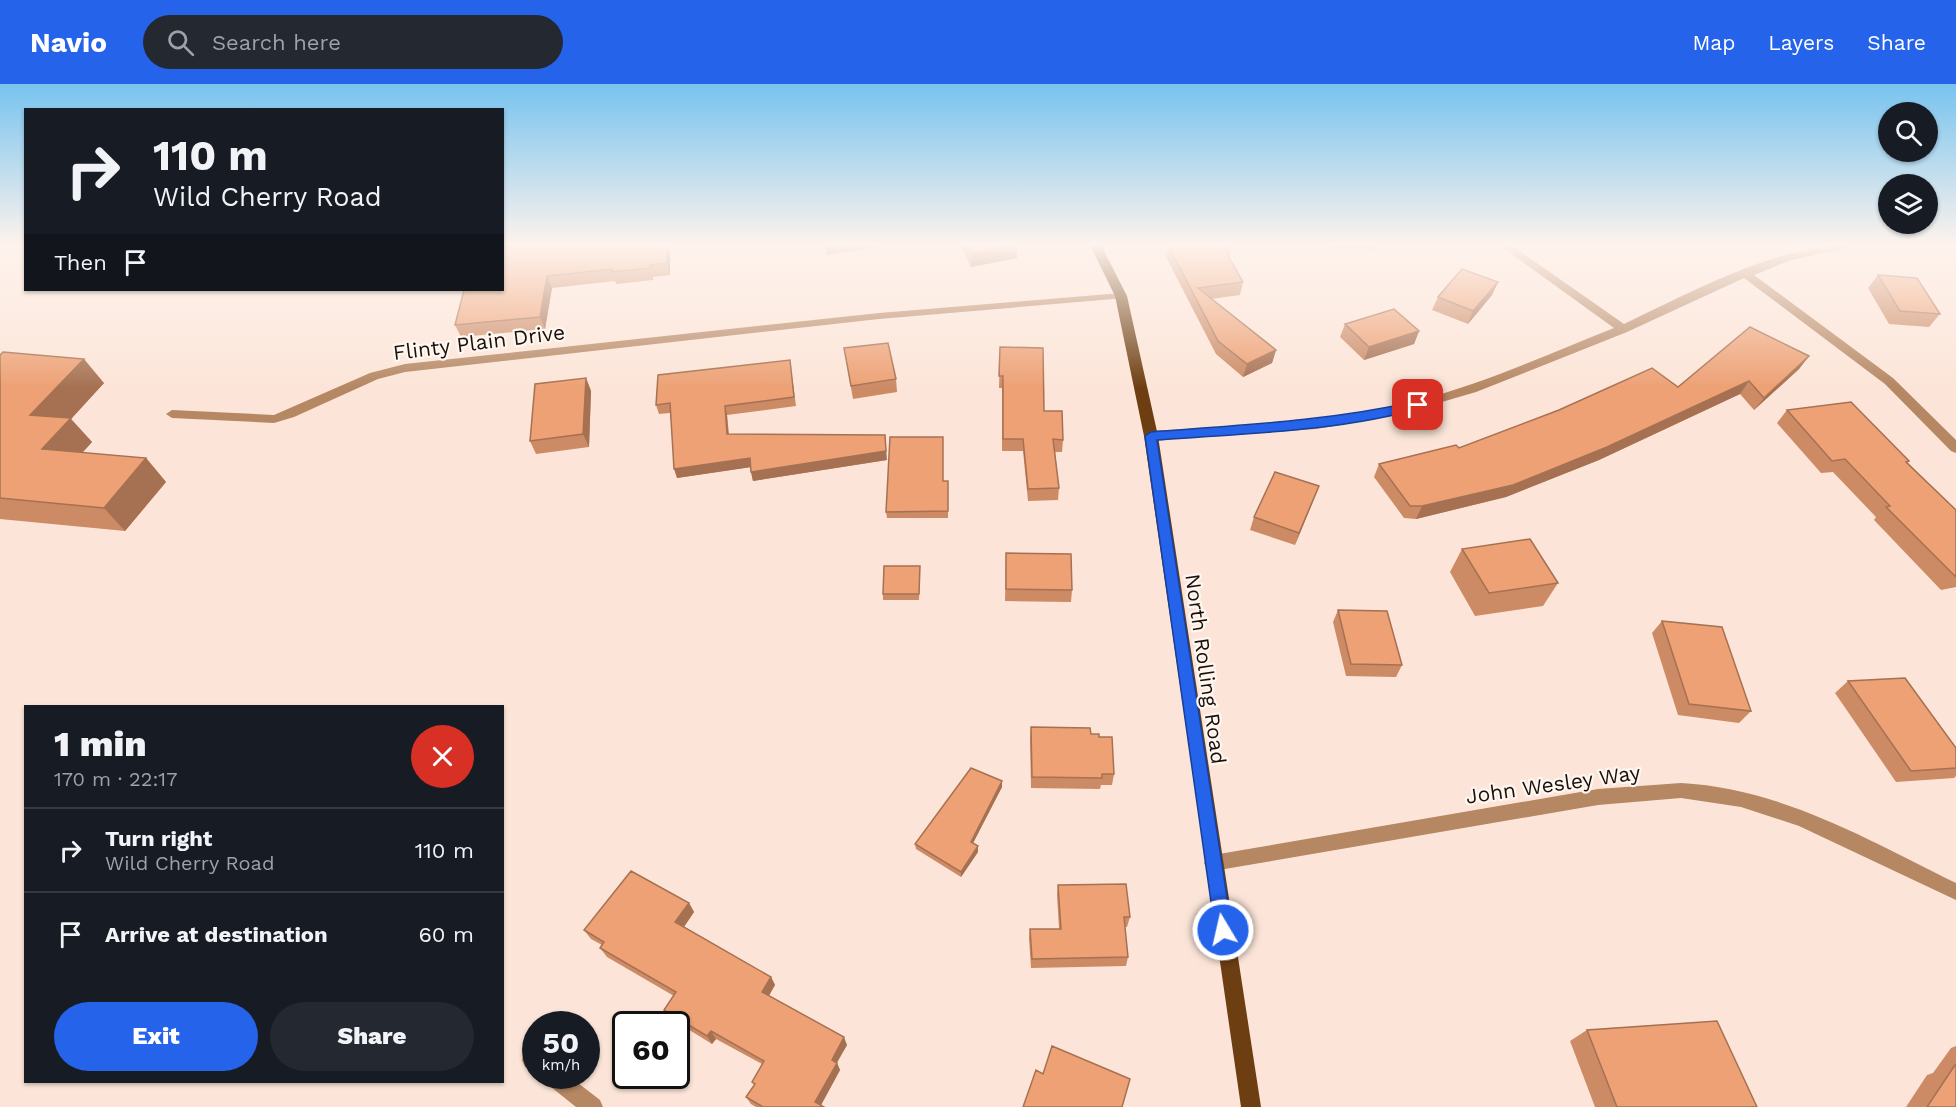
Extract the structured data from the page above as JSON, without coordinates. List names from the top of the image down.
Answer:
{
  "streets": {
    "main road": ["North Rolling Road"],
    "street": ["John Wesley Way"],
    "lane": ["Flinty Plain Drive"]
  },
  "crossings": [
    ["Flinty Plain Drive", "North Rolling Road"],
    ["North Rolling Road", "John Wesley Way"]
  ],
  "page": {
    "header": "Navio",
    "search": "Search here",
    "nav": ["Map", "Layers", "Share"],
    "turn": ["110 m", "Wild Cherry Road"],
    "then": "Then",
    "heading": ["1 min", "170 m · 22:17"],
    "list": [
      {
        "name": "Turn right",
        "note": "Wild Cherry Road",
        "value": "110 m"
      },
      {
        "name": "Arrive at destination",
        "value": "60 m"
      }
    ],
    "buttons": ["Exit", "Share"],
    "speed": "50 km/h",
    "limit": "60"
  }
}
